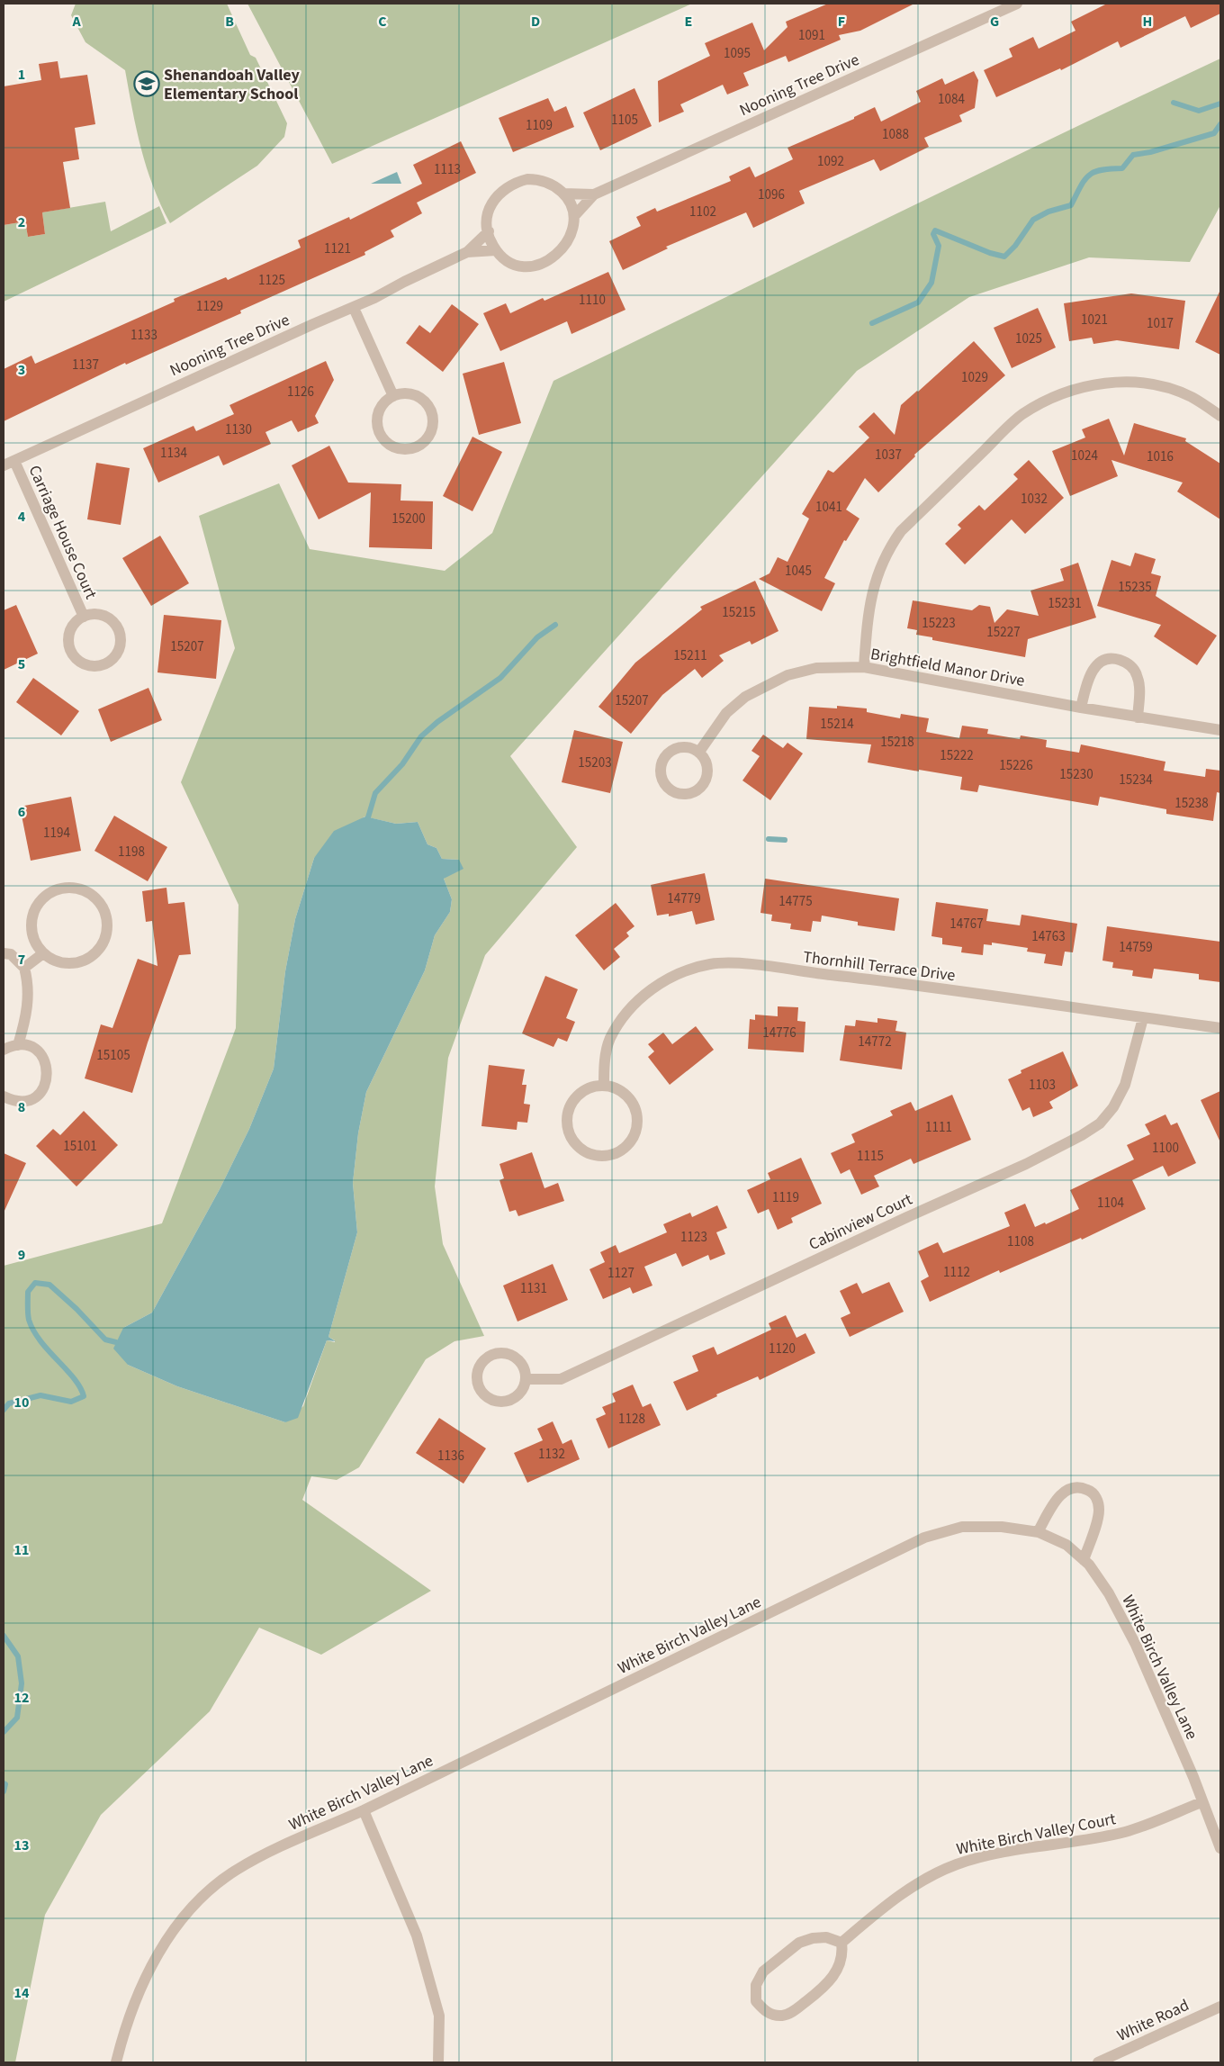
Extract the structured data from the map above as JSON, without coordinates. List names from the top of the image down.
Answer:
{
  "streets": {
    "street": [
      "Nooning Tree Drive",
      "Carriage House Court",
      "Brightfield Manor Drive",
      "Thornhill Terrace Drive",
      "Cabinview Court",
      "White Birch Valley Lane",
      "White Birch Valley Court",
      "White Road"
    ]
  },
  "crossings": [
    ["Nooning Tree Drive", "Carriage House Court"],
    ["Thornhill Terrace Drive", "Cabinview Court"],
    ["White Birch Valley Lane", "White Birch Valley Court"]
  ],
  "places": {
    "school or university": ["Shenandoah Valley Elementary School"]
  },
  "house_numbers": [
    "1091",
    "1095",
    "1084",
    "1105",
    "1109",
    "1088",
    "1092",
    "1113",
    "1096",
    "1102",
    "1121",
    "1125",
    "1110",
    "1129",
    "1021",
    "1017",
    "1133",
    "1025",
    "1137",
    "1029",
    "1126",
    "1130",
    "1134",
    "1037",
    "1024",
    "1016",
    "1032",
    "1041",
    "15200",
    "1045",
    "15235",
    "15231",
    "15215",
    "15223",
    "15227",
    "15207",
    "15211",
    "15207",
    "15214",
    "15218",
    "15222",
    "15203",
    "15226",
    "15230",
    "15234",
    "15238",
    "1194",
    "1198",
    "14779",
    "14775",
    "14767",
    "14763",
    "14759",
    "14776",
    "14772",
    "15105",
    "1103",
    "1111",
    "15101",
    "1100",
    "1115",
    "1119",
    "1104",
    "1123",
    "1108",
    "1112",
    "1127",
    "1131",
    "1120",
    "1128",
    "1132",
    "1136"
  ],
  "grid": {
    "columns": [
      "A",
      "B",
      "C",
      "D",
      "E",
      "F",
      "G",
      "H"
    ],
    "rows": [
      "1",
      "2",
      "3",
      "4",
      "5",
      "6",
      "7",
      "8",
      "9",
      "10",
      "11",
      "12",
      "13",
      "14"
    ]
  }
}
